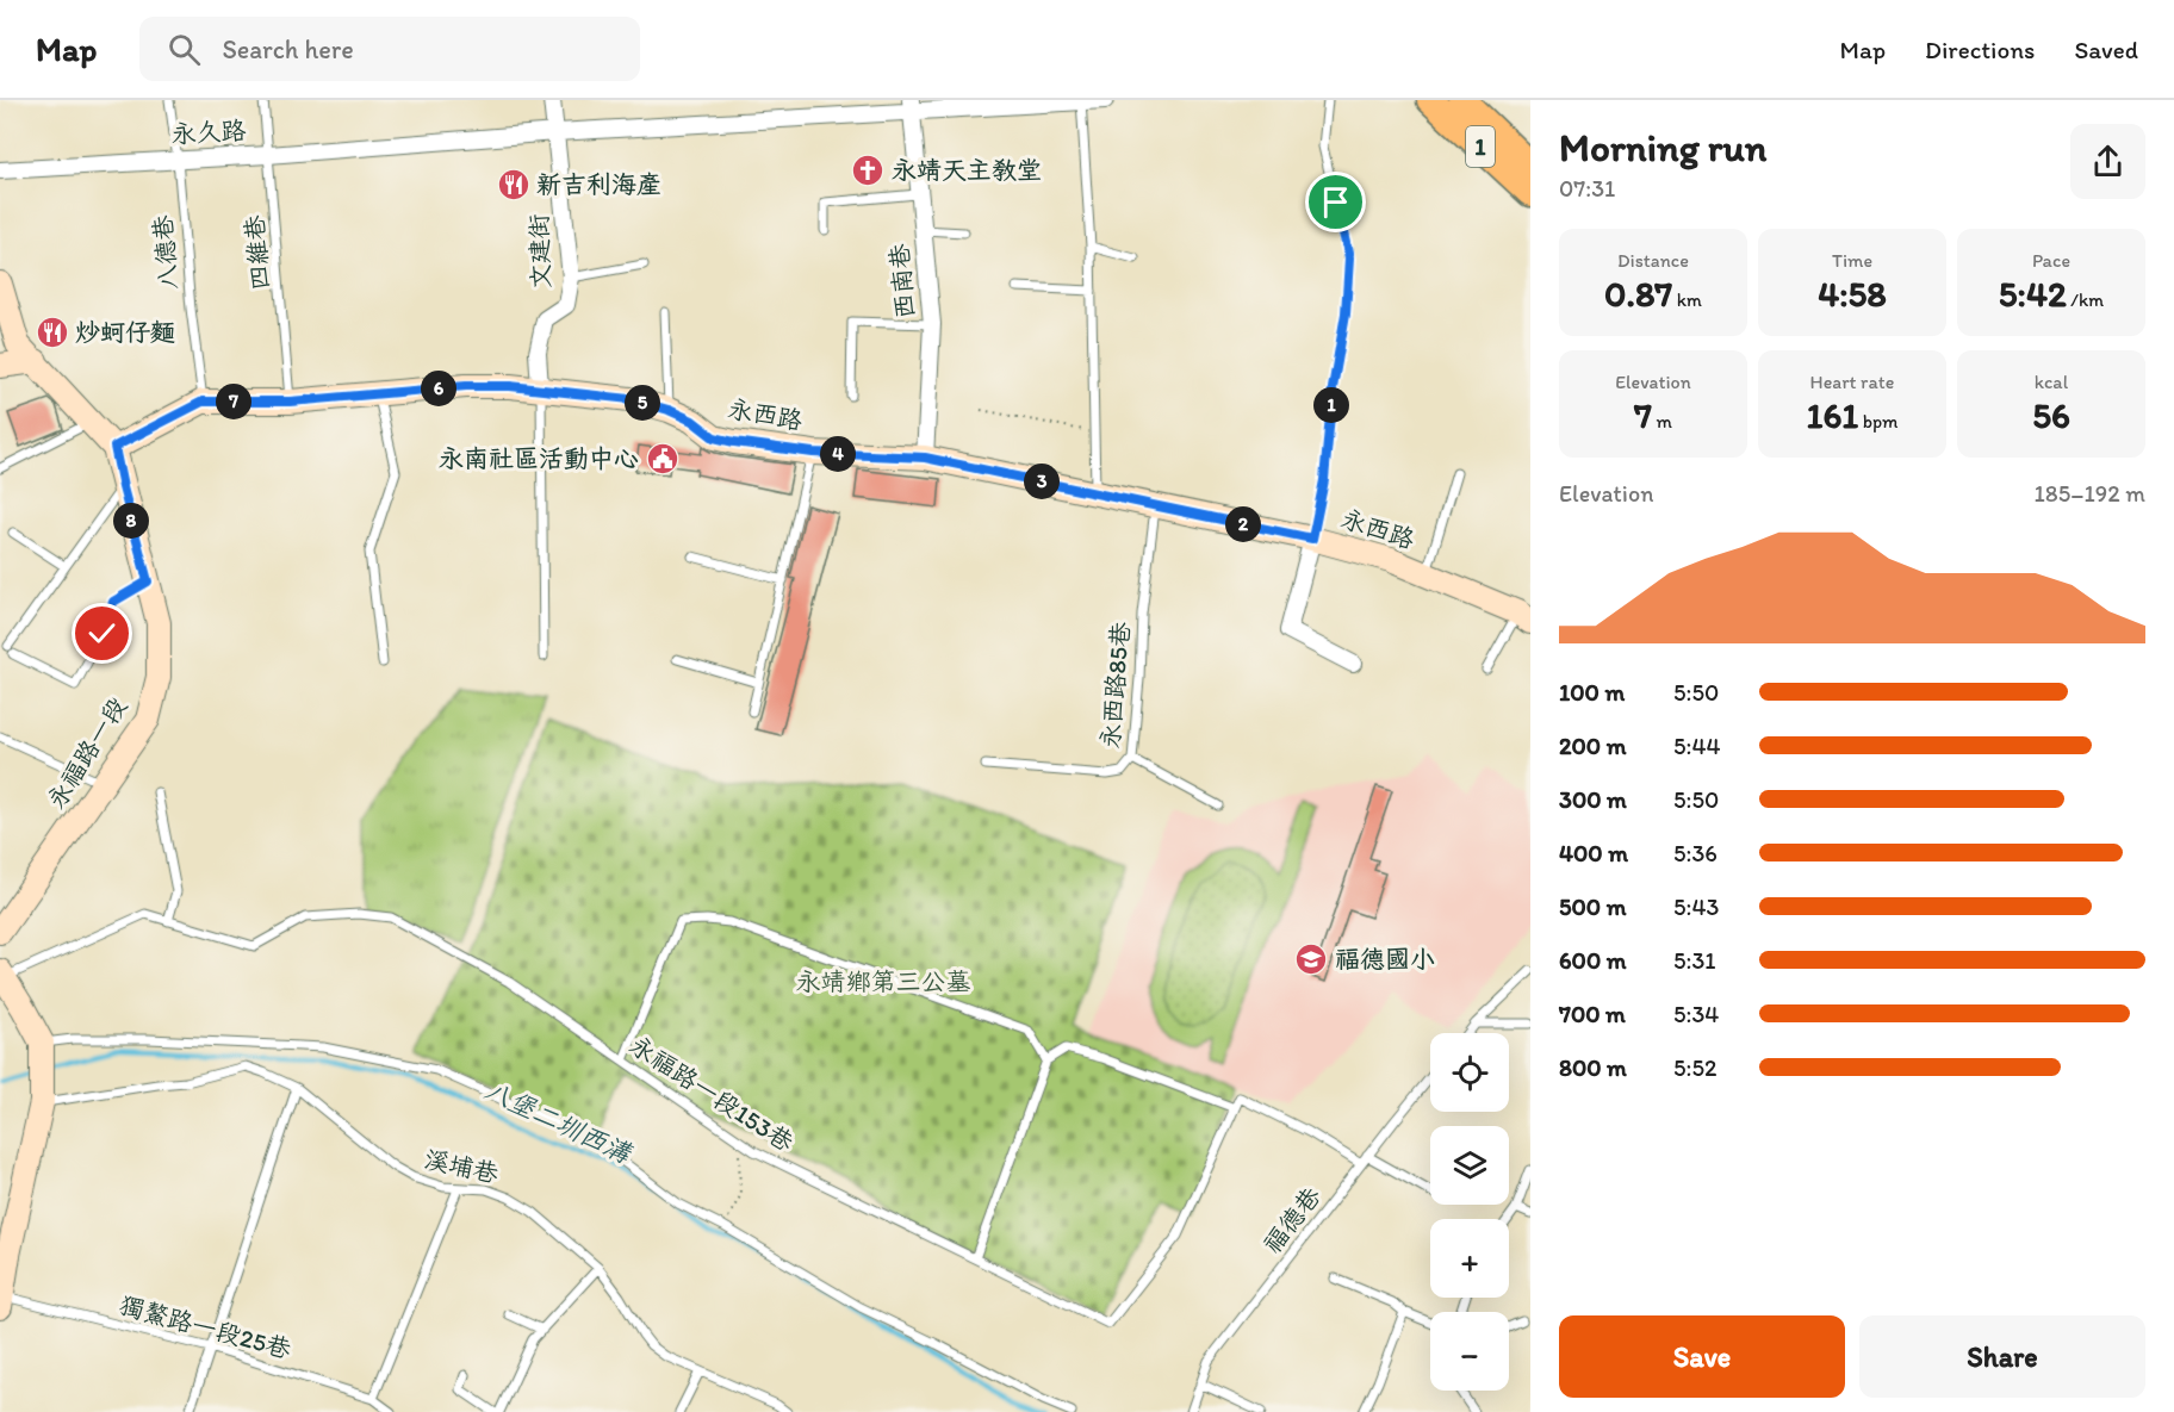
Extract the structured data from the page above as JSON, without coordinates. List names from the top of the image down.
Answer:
{
  "streets": {
    "main road": ["1"],
    "street": [
      "永久路",
      "文建街",
      "西南巷",
      "永西路",
      "永福路一段"
    ],
    "lane": [
      "八德巷",
      "四維巷",
      "永西路85巷",
      "永福路一段153巷",
      "溪埔巷",
      "福德巷",
      "獨鰲路一段25巷"
    ]
  },
  "crossings": [
    ["永久路", "文建街"],
    ["永久路", "八德巷"],
    ["永久路", "四維巷"],
    ["永久路", "西南巷"],
    ["文建街", "永西路"],
    ["八德巷", "永西路"],
    ["四維巷", "永西路"],
    ["西南巷", "永西路"],
    ["永西路", "永西路85巷"],
    ["永西路", "永福路一段"]
  ],
  "water": ["八堡二圳西溝"],
  "parks": ["永靖鄉第三公墓"],
  "places": {
    "church": ["永靖天主教堂"],
    "restaurant": ["新吉利海產", "炒蚵仔麵"],
    "public building": ["永南社區活動中心"],
    "school or university": ["福德國小"]
  },
  "page": {
    "header": "Map",
    "search": "Search here",
    "nav": ["Map", "Directions", "Saved"],
    "heading": ["Morning run", "07:31"],
    "stats": [
      ["Distance", "0.87 km"],
      ["Time", "4:58"],
      ["Pace", "5:42 /km"],
      ["Elevation", "7 m"],
      ["Heart rate", "161 bpm"],
      ["kcal", "56"]
    ],
    "pins": [
      "6",
      "7",
      "5",
      "1",
      "4",
      "3",
      "8",
      "2"
    ],
    "chart": ["Elevation", "185–192 m"],
    "list": [
      {
        "name": "100 m",
        "note": "5:50"
      },
      {
        "name": "200 m",
        "note": "5:44"
      },
      {
        "name": "300 m",
        "note": "5:50"
      },
      {
        "name": "400 m",
        "note": "5:36"
      },
      {
        "name": "500 m",
        "note": "5:43"
      },
      {
        "name": "600 m",
        "note": "5:31"
      },
      {
        "name": "700 m",
        "note": "5:34"
      },
      {
        "name": "800 m",
        "note": "5:52"
      }
    ],
    "map_buttons": ["+", "−"],
    "buttons": ["Save", "Share"]
  }
}
